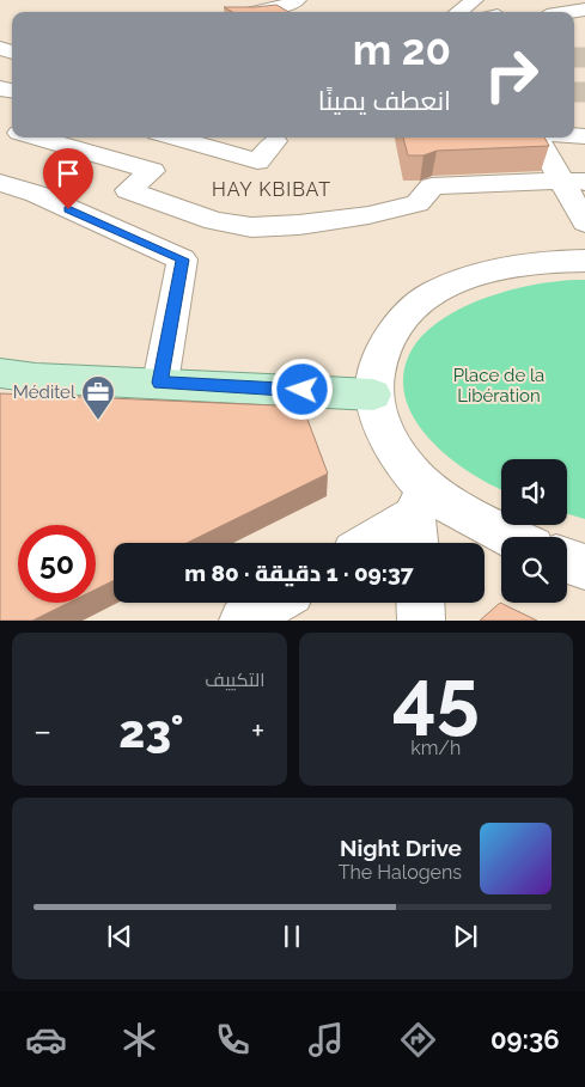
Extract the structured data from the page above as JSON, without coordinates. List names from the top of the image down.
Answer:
{
  "districts": ["HAY KBIBAT"],
  "parks": ["Place de la Libération"],
  "places": {
    "office": ["Méditel"]
  },
  "page": {
    "turn": ["20 m", "انعطف يمينًا"],
    "limit": "50",
    "trip": "09:37 · 1 دقيقة · 80 m",
    "tile": [
      ["45", "km/h"],
      "التكييف"
    ],
    "heat": ["−", "23°", "+"],
    "song": ["Night Drive", "The Halogens"],
    "tabs": "09:36"
  }
}
